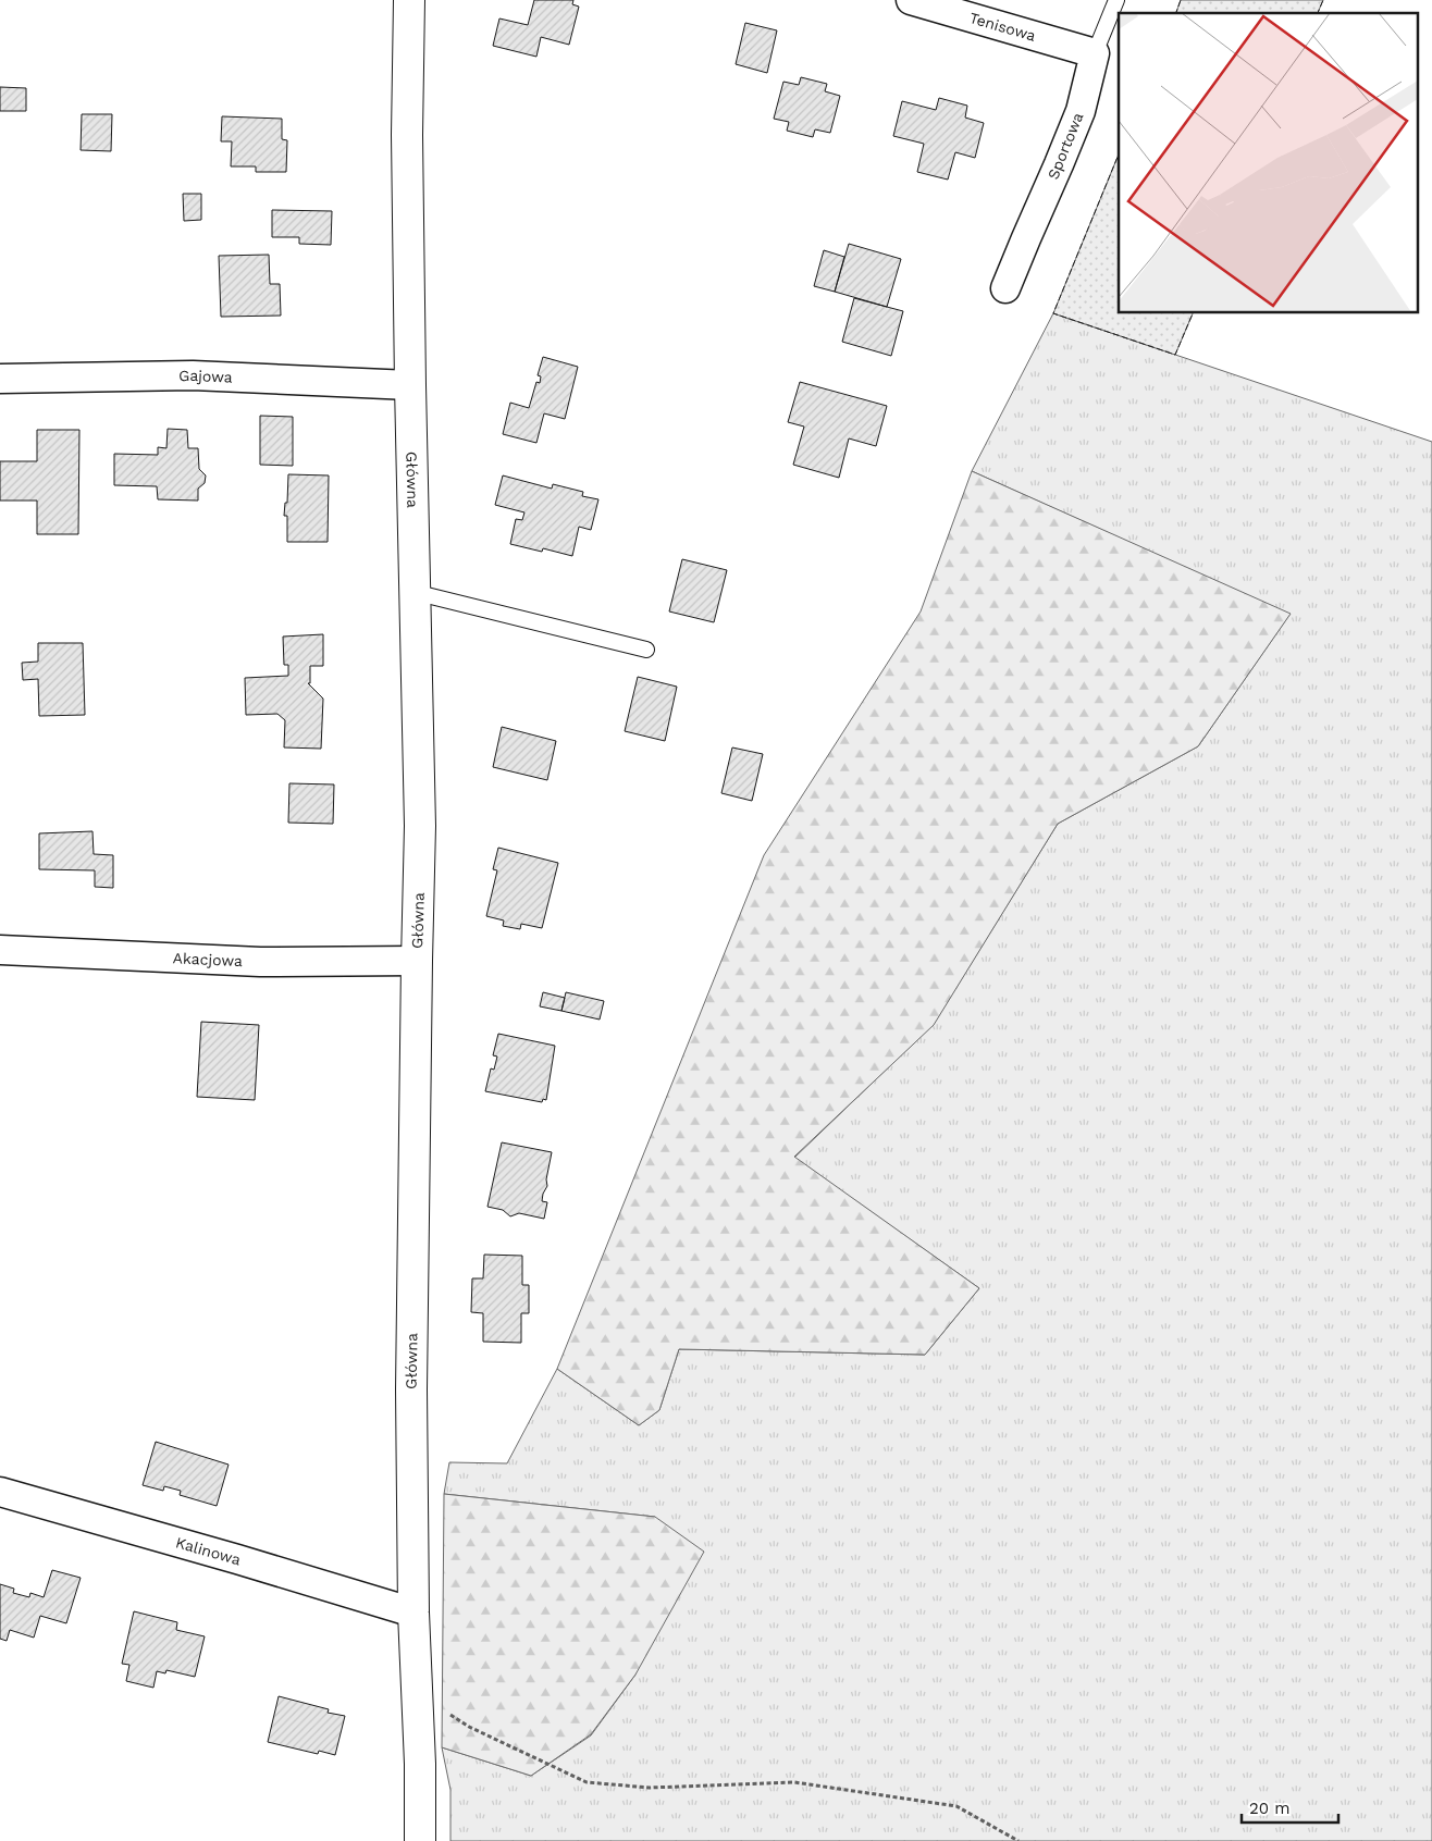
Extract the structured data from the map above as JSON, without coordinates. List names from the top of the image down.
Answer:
{
  "streets": {
    "street": [
      "Tenisowa",
      "Sportowa",
      "Gajowa",
      "Główna",
      "Akacjowa",
      "Kalinowa"
    ]
  },
  "crossings": [
    ["Tenisowa", "Sportowa"],
    ["Gajowa", "Główna"],
    ["Główna", "Akacjowa"],
    ["Główna", "Kalinowa"]
  ],
  "scale_bar": "20 m"
}
